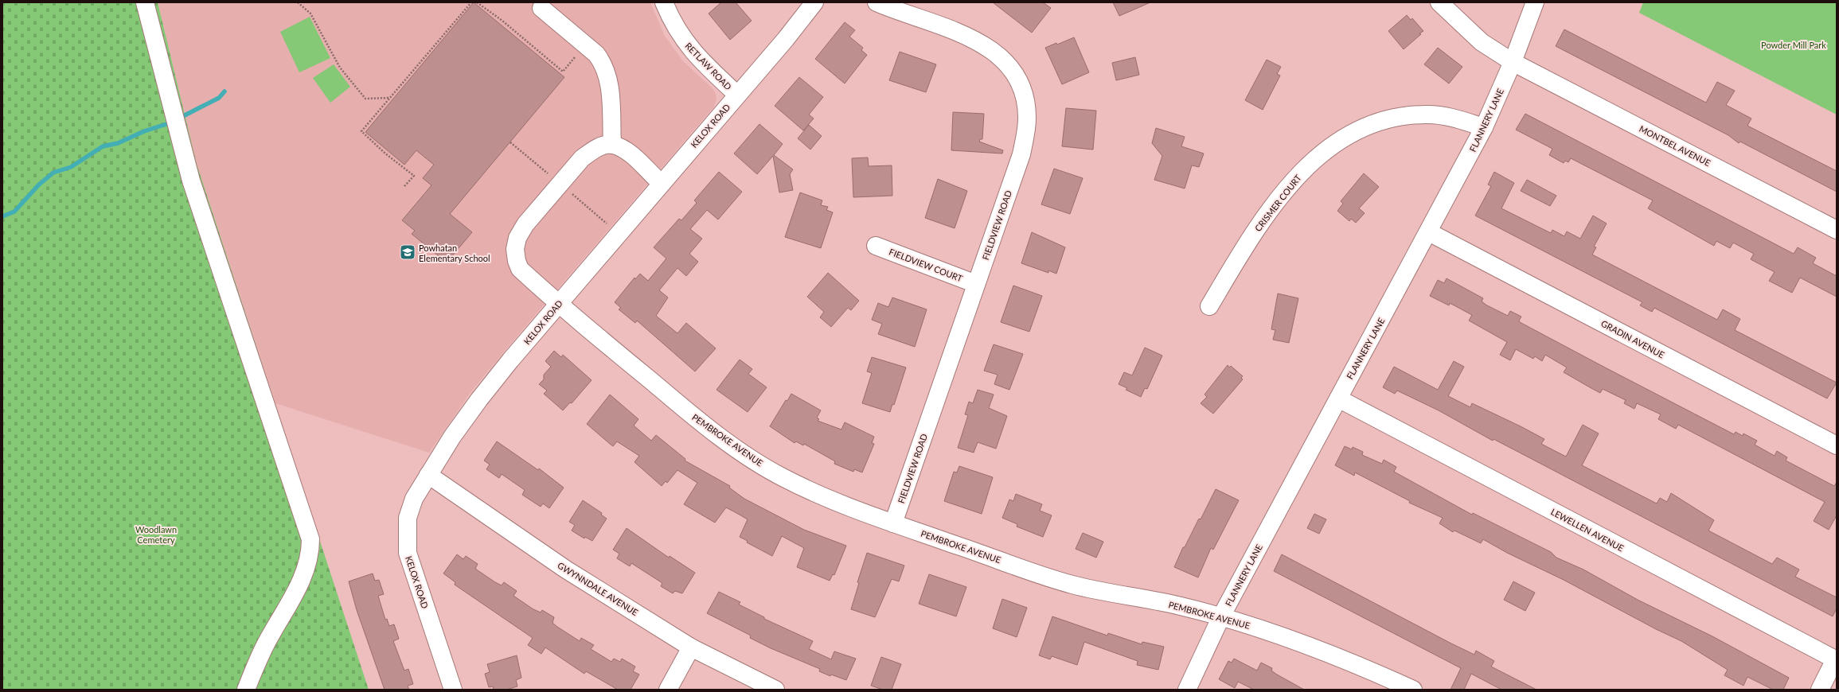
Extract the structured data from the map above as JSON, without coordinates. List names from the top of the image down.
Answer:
{
  "streets": {
    "street": [
      "RETLAW ROAD",
      "FLANNERY LANE",
      "KELOX ROAD",
      "MONTBEL AVENUE",
      "CRISMER COURT",
      "FIELDVIEW ROAD",
      "FIELDVIEW COURT",
      "GRADIN AVENUE",
      "PEMBROKE AVENUE",
      "LEWELLEN AVENUE",
      "GWYNNDALE AVENUE"
    ]
  },
  "crossings": [
    ["RETLAW ROAD", "KELOX ROAD"],
    ["FLANNERY LANE", "MONTBEL AVENUE"],
    ["FLANNERY LANE", "CRISMER COURT"],
    ["FLANNERY LANE", "GRADIN AVENUE"],
    ["FLANNERY LANE", "PEMBROKE AVENUE"],
    ["FLANNERY LANE", "LEWELLEN AVENUE"],
    ["KELOX ROAD", "PEMBROKE AVENUE"],
    ["KELOX ROAD", "GWYNNDALE AVENUE"],
    ["FIELDVIEW ROAD", "FIELDVIEW COURT"],
    ["FIELDVIEW ROAD", "PEMBROKE AVENUE"]
  ],
  "parks": ["Powder Mill Park", "Woodlawn Cemetery"],
  "places": {
    "school or university": ["Powhatan Elementary School"]
  }
}
